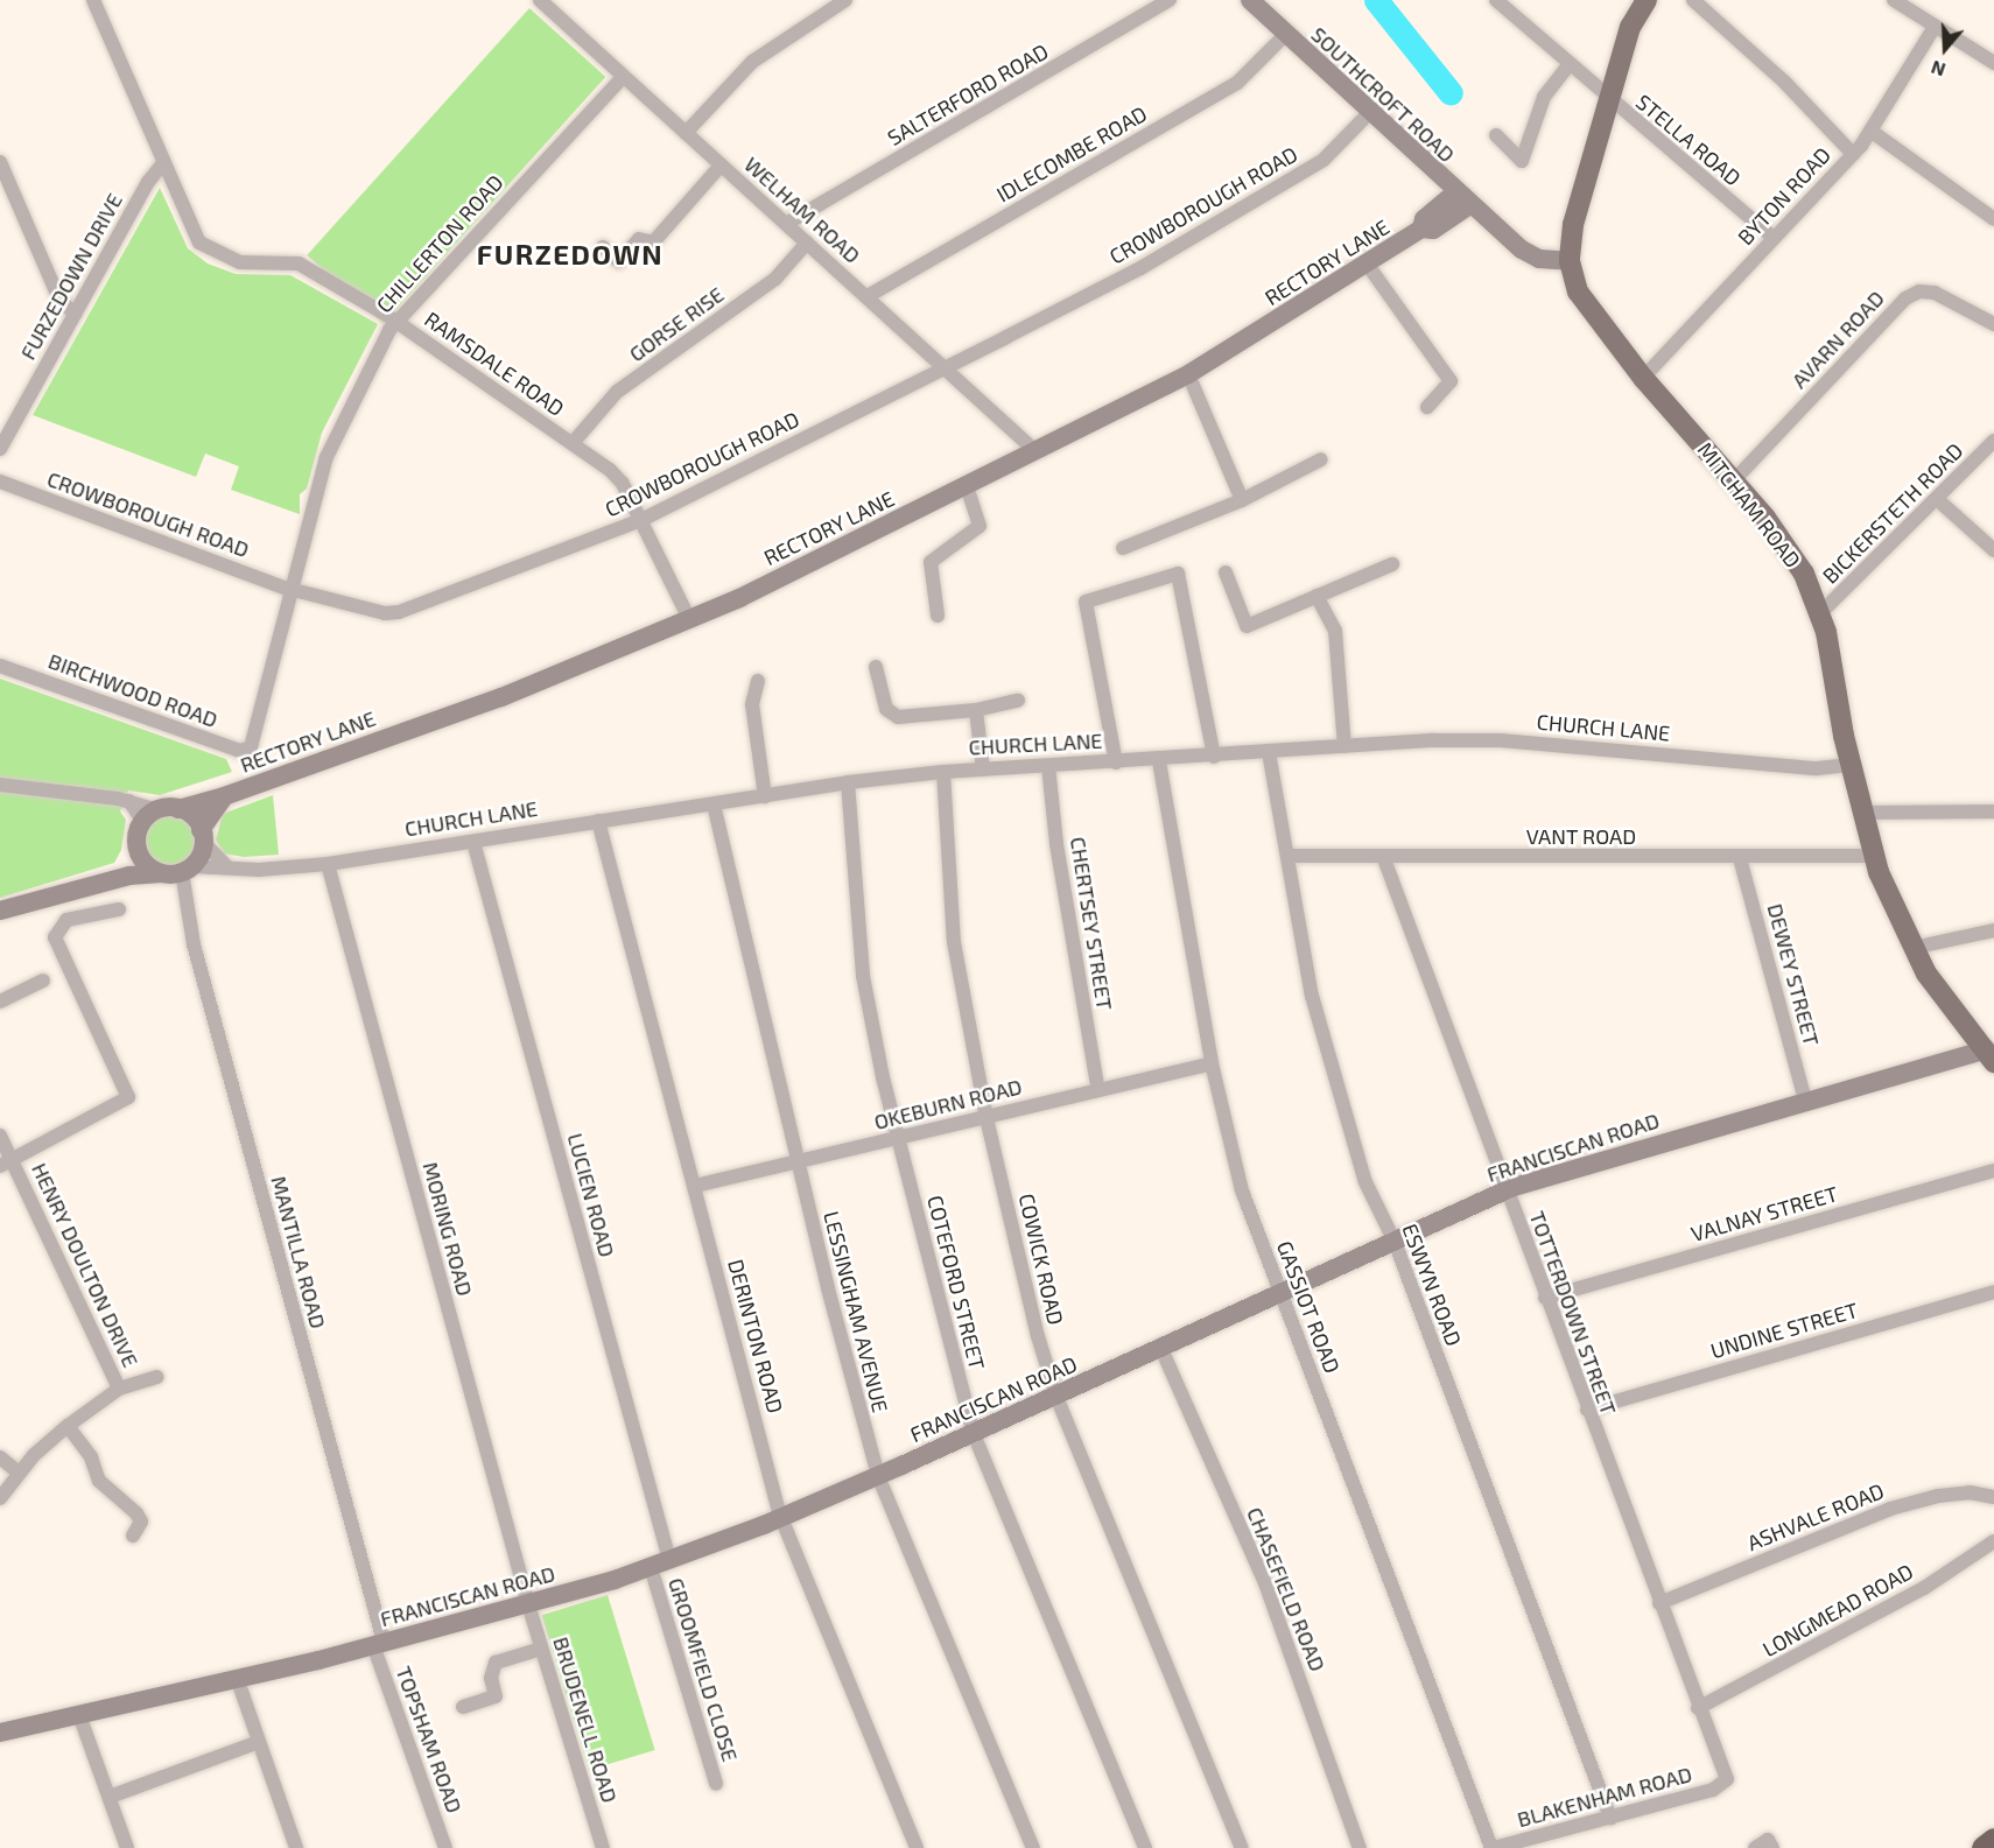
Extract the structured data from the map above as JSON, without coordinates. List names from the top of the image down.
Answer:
{
  "streets": {
    "main road": ["MITCHAM ROAD"],
    "street": [
      "SALTERFORD ROAD",
      "SOUTHCROFT ROAD",
      "STELLA ROAD",
      "IDLECOMBE ROAD",
      "BYTON ROAD",
      "CROWBOROUGH ROAD",
      "WELHAM ROAD",
      "CHILLERTON ROAD",
      "RECTORY LANE",
      "FURZEDOWN DRIVE",
      "GORSE RISE",
      "AVARN ROAD",
      "RAMSDALE ROAD",
      "BICKERSTETH ROAD",
      "BIRCHWOOD ROAD",
      "CHURCH LANE",
      "VANT ROAD",
      "CHERTSEY STREET",
      "DEWEY STREET",
      "OKEBURN ROAD",
      "FRANCISCAN ROAD",
      "LUCIEN ROAD",
      "VALNAY STREET",
      "MORING ROAD",
      "MANTILLA ROAD",
      "COWICK ROAD",
      "HENRY DOULTON DRIVE",
      "COTEFORD STREET",
      "ESWYN ROAD",
      "GASSIOT ROAD",
      "LESSINGHAM AVENUE",
      "TOTTERDOWN STREET",
      "UNDINE STREET",
      "DERINTON ROAD",
      "ASHVALE ROAD",
      "CHASEFIELD ROAD",
      "LONGMEAD ROAD",
      "GROOMFIELD CLOSE",
      "BRUDENELL ROAD",
      "TOPSHAM ROAD",
      "BLAKENHAM ROAD"
    ]
  },
  "crossings": [
    ["SALTERFORD ROAD", "WELHAM ROAD"],
    ["SOUTHCROFT ROAD", "IDLECOMBE ROAD"],
    ["SOUTHCROFT ROAD", "CROWBOROUGH ROAD"],
    ["SOUTHCROFT ROAD", "RECTORY LANE"],
    ["SOUTHCROFT ROAD", "MITCHAM ROAD"],
    ["STELLA ROAD", "BYTON ROAD"],
    ["STELLA ROAD", "MITCHAM ROAD"],
    ["IDLECOMBE ROAD", "WELHAM ROAD"],
    ["BYTON ROAD", "MITCHAM ROAD"],
    ["CROWBOROUGH ROAD", "WELHAM ROAD"],
    ["CROWBOROUGH ROAD", "CHILLERTON ROAD"],
    ["CROWBOROUGH ROAD", "RAMSDALE ROAD"],
    ["WELHAM ROAD", "CHILLERTON ROAD"],
    ["WELHAM ROAD", "RECTORY LANE"],
    ["WELHAM ROAD", "GORSE RISE"],
    ["CHILLERTON ROAD", "RAMSDALE ROAD"],
    ["CHILLERTON ROAD", "BIRCHWOOD ROAD"],
    ["RECTORY LANE", "RAMSDALE ROAD"],
    ["RECTORY LANE", "CHURCH LANE"],
    ["RECTORY LANE", "MANTILLA ROAD"],
    ["FURZEDOWN DRIVE", "RAMSDALE ROAD"],
    ["GORSE RISE", "RAMSDALE ROAD"],
    ["AVARN ROAD", "MITCHAM ROAD"],
    ["MITCHAM ROAD", "BICKERSTETH ROAD"],
    ["MITCHAM ROAD", "CHURCH LANE"],
    ["MITCHAM ROAD", "VANT ROAD"],
    ["MITCHAM ROAD", "FRANCISCAN ROAD"],
    ["CHURCH LANE", "CHERTSEY STREET"],
    ["CHURCH LANE", "LUCIEN ROAD"],
    ["CHURCH LANE", "MORING ROAD"],
    ["CHURCH LANE", "MANTILLA ROAD"],
    ["CHURCH LANE", "COWICK ROAD"],
    ["CHURCH LANE", "COTEFORD STREET"],
    ["CHURCH LANE", "ESWYN ROAD"],
    ["CHURCH LANE", "GASSIOT ROAD"],
    ["CHURCH LANE", "LESSINGHAM AVENUE"],
    ["CHURCH LANE", "DERINTON ROAD"],
    ["VANT ROAD", "DEWEY STREET"],
    ["VANT ROAD", "ESWYN ROAD"],
    ["VANT ROAD", "TOTTERDOWN STREET"],
    ["CHERTSEY STREET", "OKEBURN ROAD"],
    ["DEWEY STREET", "FRANCISCAN ROAD"],
    ["OKEBURN ROAD", "COWICK ROAD"],
    ["OKEBURN ROAD", "COTEFORD STREET"],
    ["OKEBURN ROAD", "GASSIOT ROAD"],
    ["OKEBURN ROAD", "LESSINGHAM AVENUE"],
    ["OKEBURN ROAD", "DERINTON ROAD"],
    ["FRANCISCAN ROAD", "LUCIEN ROAD"],
    ["FRANCISCAN ROAD", "MORING ROAD"],
    ["FRANCISCAN ROAD", "MANTILLA ROAD"],
    ["FRANCISCAN ROAD", "COWICK ROAD"],
    ["FRANCISCAN ROAD", "COTEFORD STREET"],
    ["FRANCISCAN ROAD", "ESWYN ROAD"],
    ["FRANCISCAN ROAD", "GASSIOT ROAD"],
    ["FRANCISCAN ROAD", "LESSINGHAM AVENUE"],
    ["FRANCISCAN ROAD", "TOTTERDOWN STREET"],
    ["FRANCISCAN ROAD", "DERINTON ROAD"],
    ["FRANCISCAN ROAD", "CHASEFIELD ROAD"],
    ["FRANCISCAN ROAD", "GROOMFIELD CLOSE"],
    ["FRANCISCAN ROAD", "BRUDENELL ROAD"],
    ["FRANCISCAN ROAD", "TOPSHAM ROAD"],
    ["LUCIEN ROAD", "GROOMFIELD CLOSE"],
    ["VALNAY STREET", "TOTTERDOWN STREET"],
    ["MORING ROAD", "BRUDENELL ROAD"],
    ["MANTILLA ROAD", "TOPSHAM ROAD"],
    ["ESWYN ROAD", "BLAKENHAM ROAD"],
    ["GASSIOT ROAD", "BLAKENHAM ROAD"],
    ["TOTTERDOWN STREET", "UNDINE STREET"],
    ["TOTTERDOWN STREET", "ASHVALE ROAD"],
    ["TOTTERDOWN STREET", "LONGMEAD ROAD"],
    ["TOTTERDOWN STREET", "BLAKENHAM ROAD"]
  ],
  "districts": ["FURZEDOWN"],
  "north": "bottom"
}
